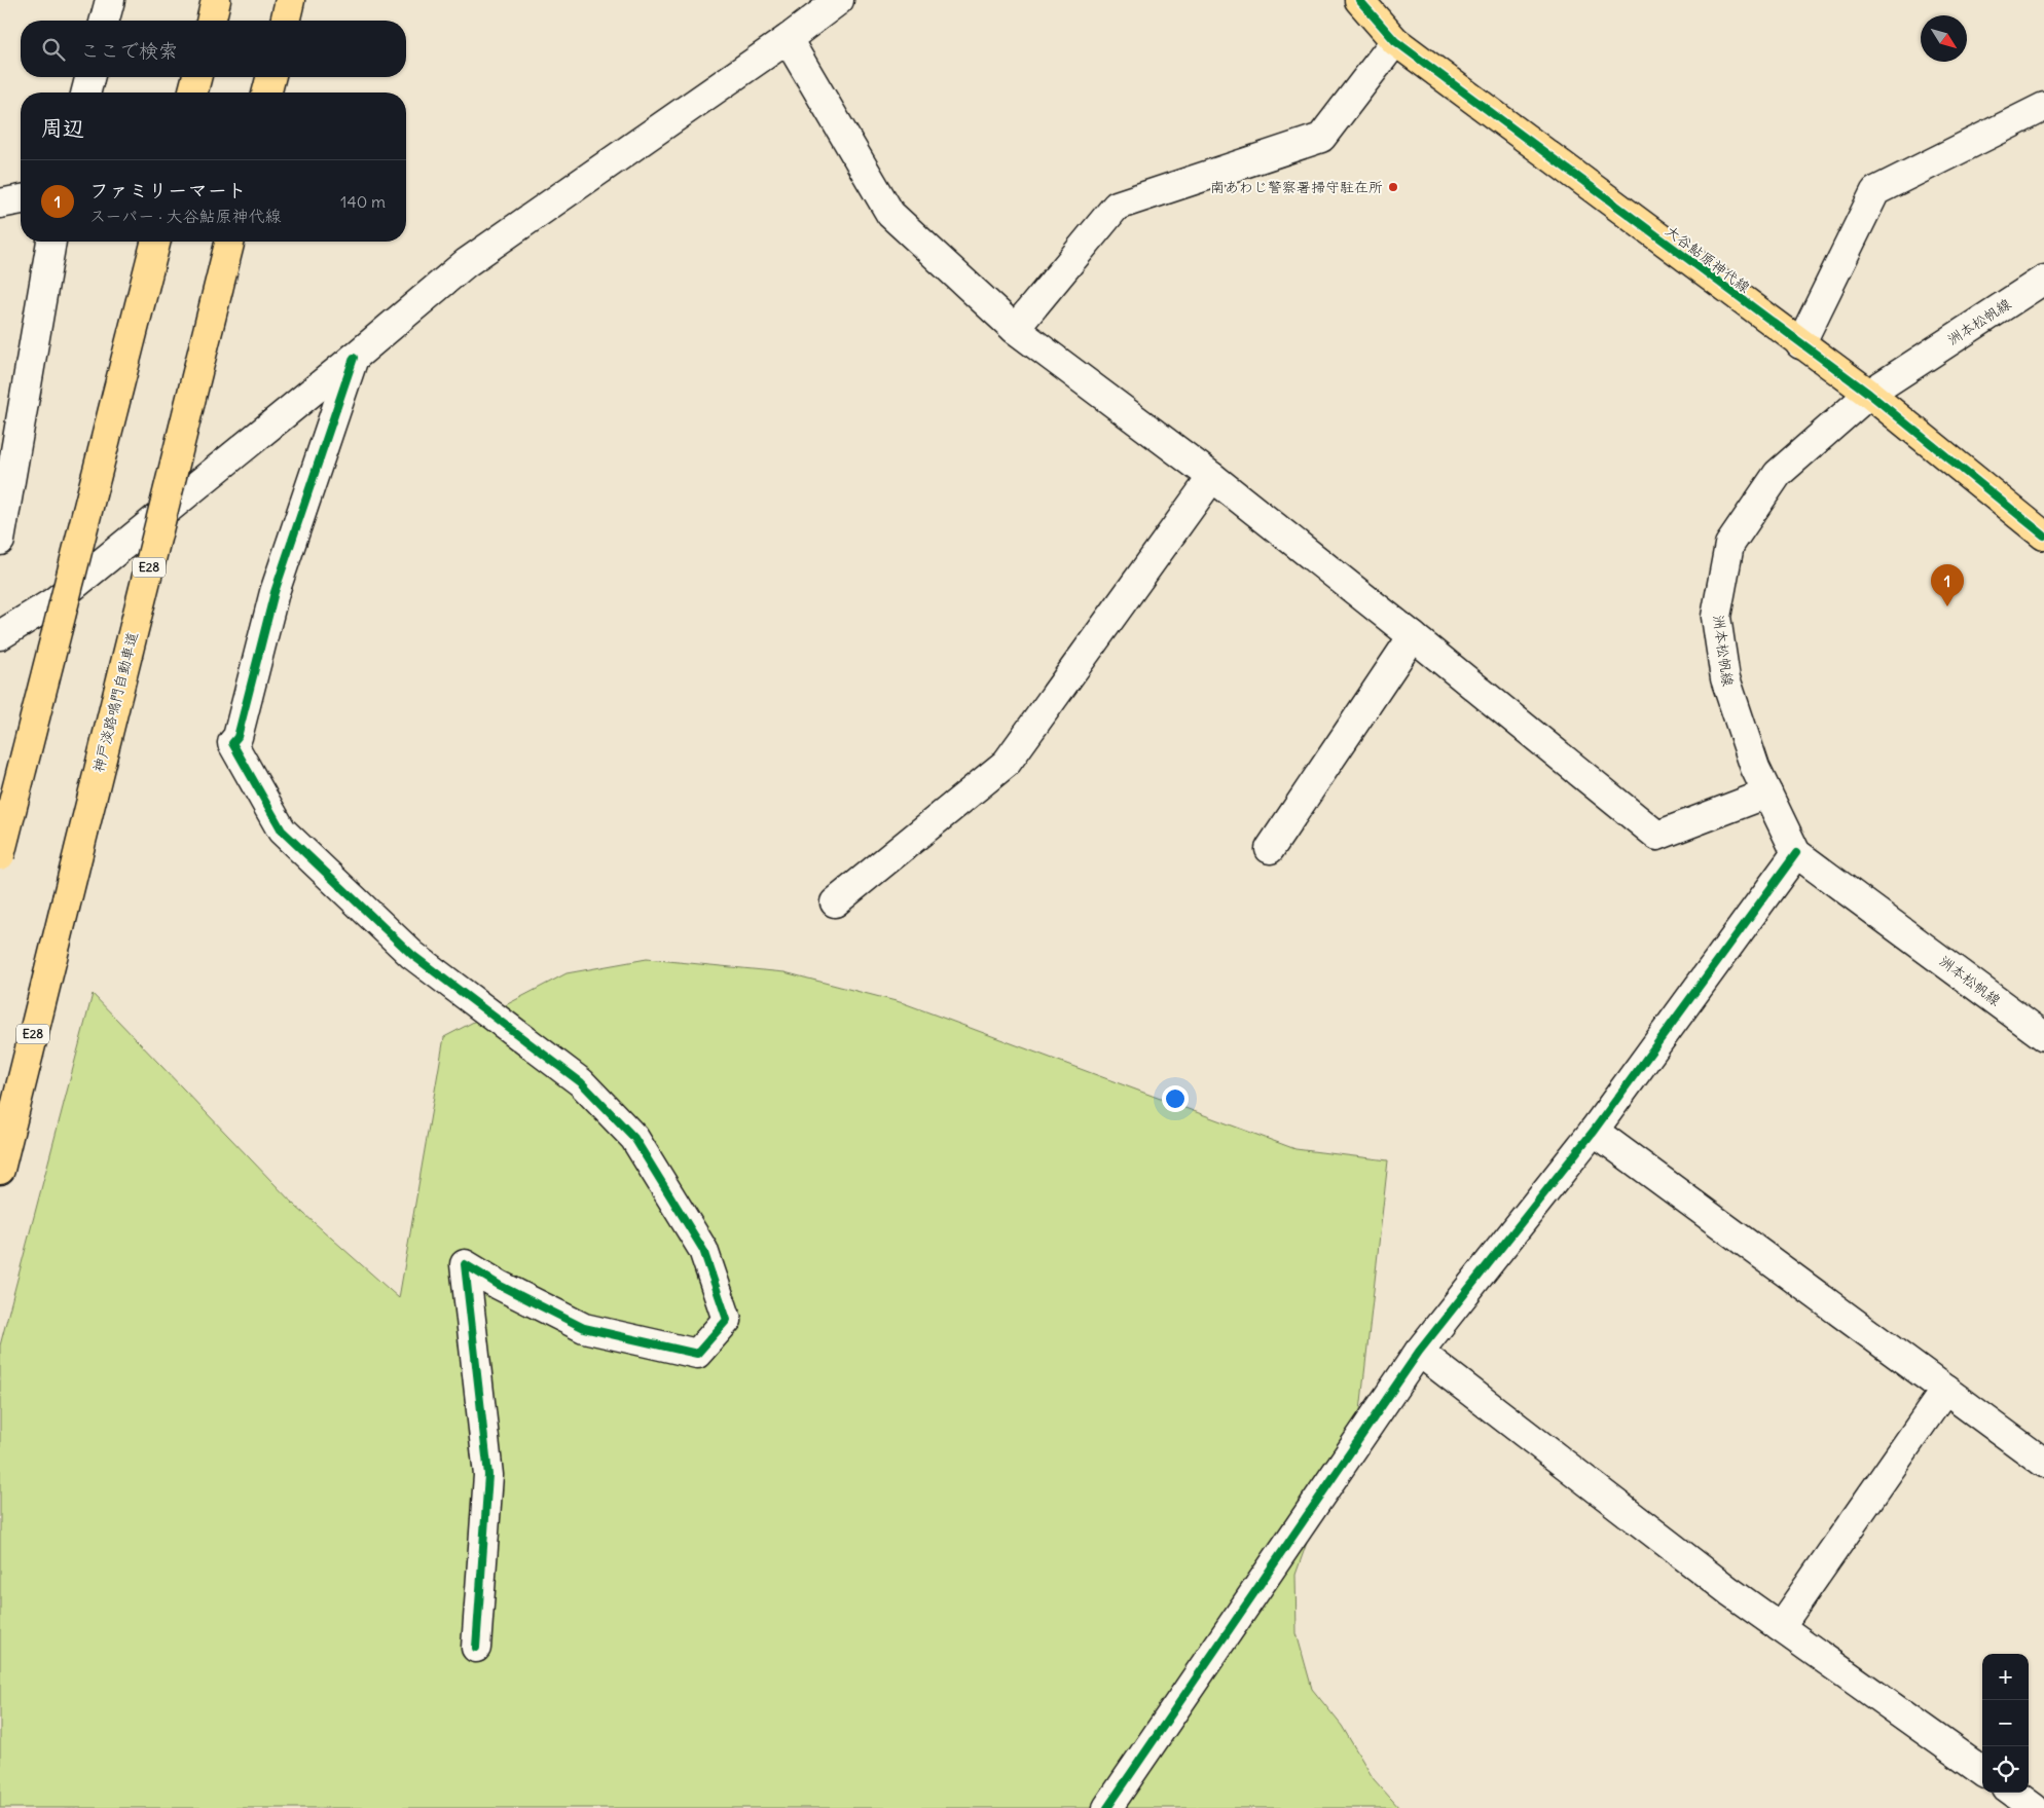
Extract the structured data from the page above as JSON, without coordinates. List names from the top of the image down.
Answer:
{
  "streets": {
    "main road": ["大谷鮎原神代線", "E28", "神戸淡路鳴門自動車道"],
    "street": ["洲本松帆線"]
  },
  "crossings": [
    ["大谷鮎原神代線", "洲本松帆線"]
  ],
  "places": ["南あわじ警察署掃守駐在所"],
  "north": "bottom right",
  "page": {
    "search": "ここで検索",
    "heading": "周辺",
    "list": [
      {
        "mark": "1",
        "name": "ファミリーマート",
        "note": "スーパー · 大谷鮎原神代線",
        "value": "140 m"
      }
    ],
    "pins": "1",
    "map_buttons": ["+", "−"]
  }
}
